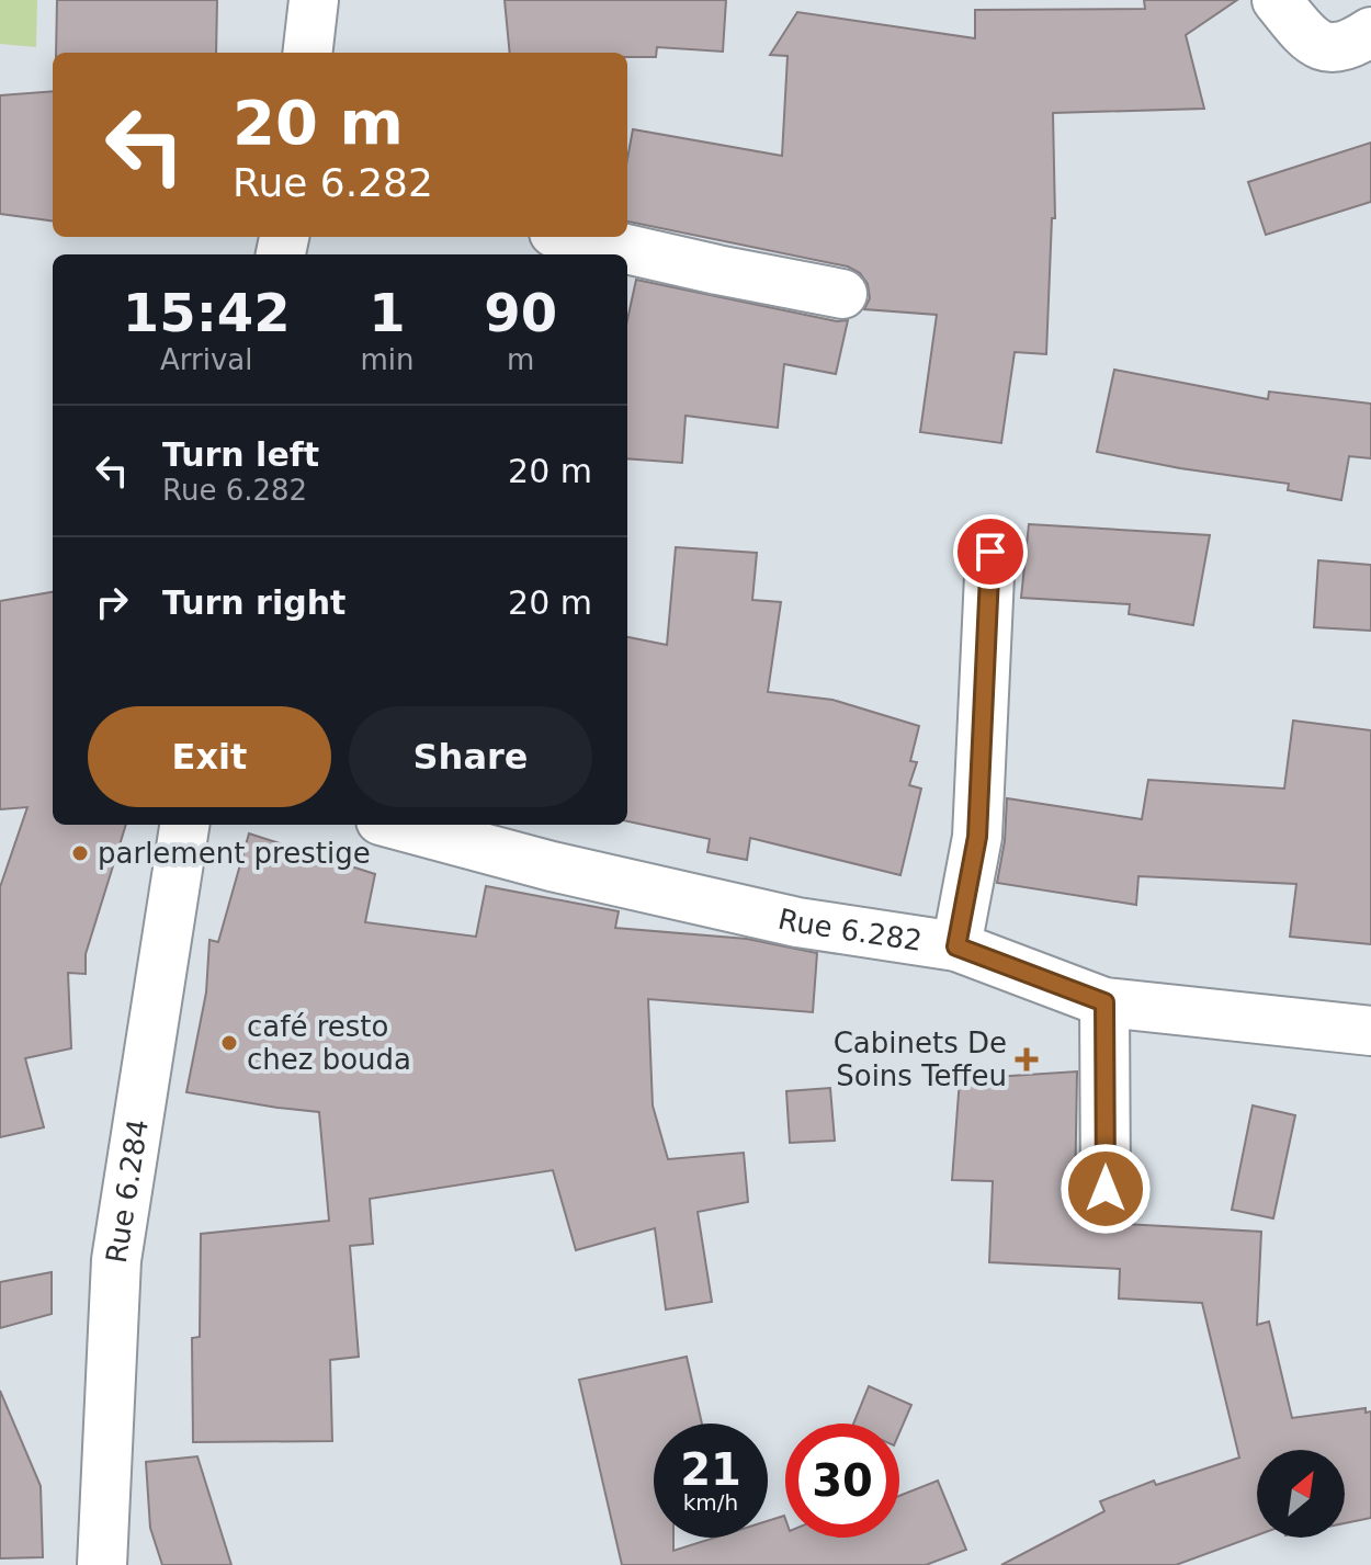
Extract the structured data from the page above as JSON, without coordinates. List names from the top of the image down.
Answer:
{
  "streets": {
    "street": ["Rue 6.282", "Rue 6.284"]
  },
  "places": {
    "other": ["parlement prestige", "café resto chez bouda"],
    "health": ["Cabinets De Soins Teffeu"]
  },
  "north": "top right",
  "page": {
    "turn": ["20 m", "Rue 6.282"],
    "eta": [
      "15:42",
      "Arrival",
      "1",
      "min",
      "90",
      "m"
    ],
    "list": [
      {
        "name": "Turn left",
        "note": "Rue 6.282",
        "value": "20 m"
      },
      {
        "name": "Turn right",
        "value": "20 m"
      }
    ],
    "buttons": ["Exit", "Share"],
    "speed": "21 km/h",
    "limit": "30"
  }
}
